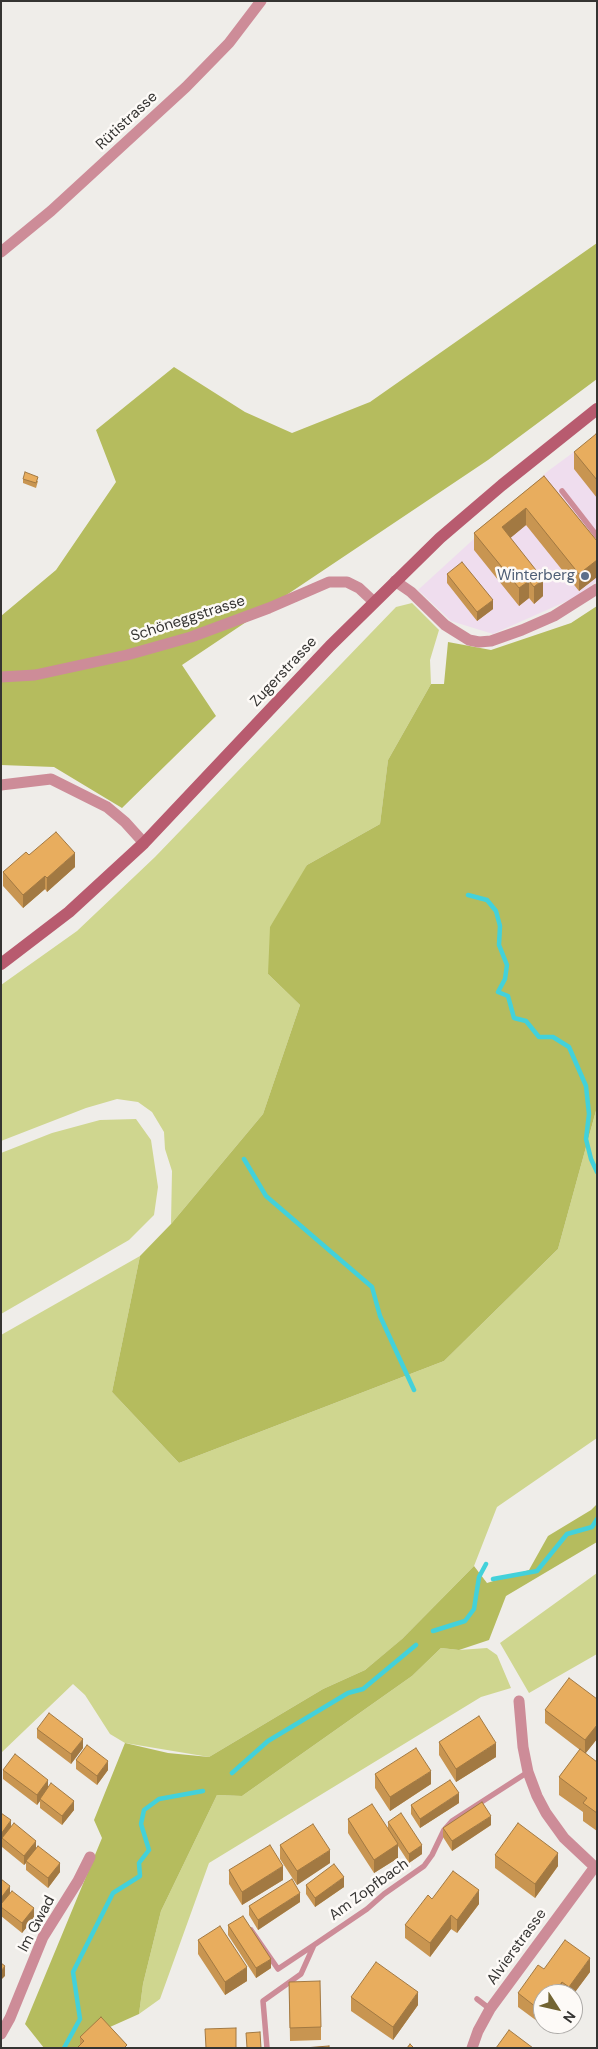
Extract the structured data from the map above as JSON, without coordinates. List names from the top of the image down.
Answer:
{
  "streets": {
    "main road": ["Zugerstrasse"],
    "street": [
      "Rütistrasse",
      "Schöneggstrasse",
      "Im Gwad",
      "Alvierstrasse"
    ],
    "lane": ["Am Zopfbach"]
  },
  "crossings": [
    ["Schöneggstrasse", "Zugerstrasse"]
  ],
  "places": ["Winterberg"],
  "north": "bottom right"
}
